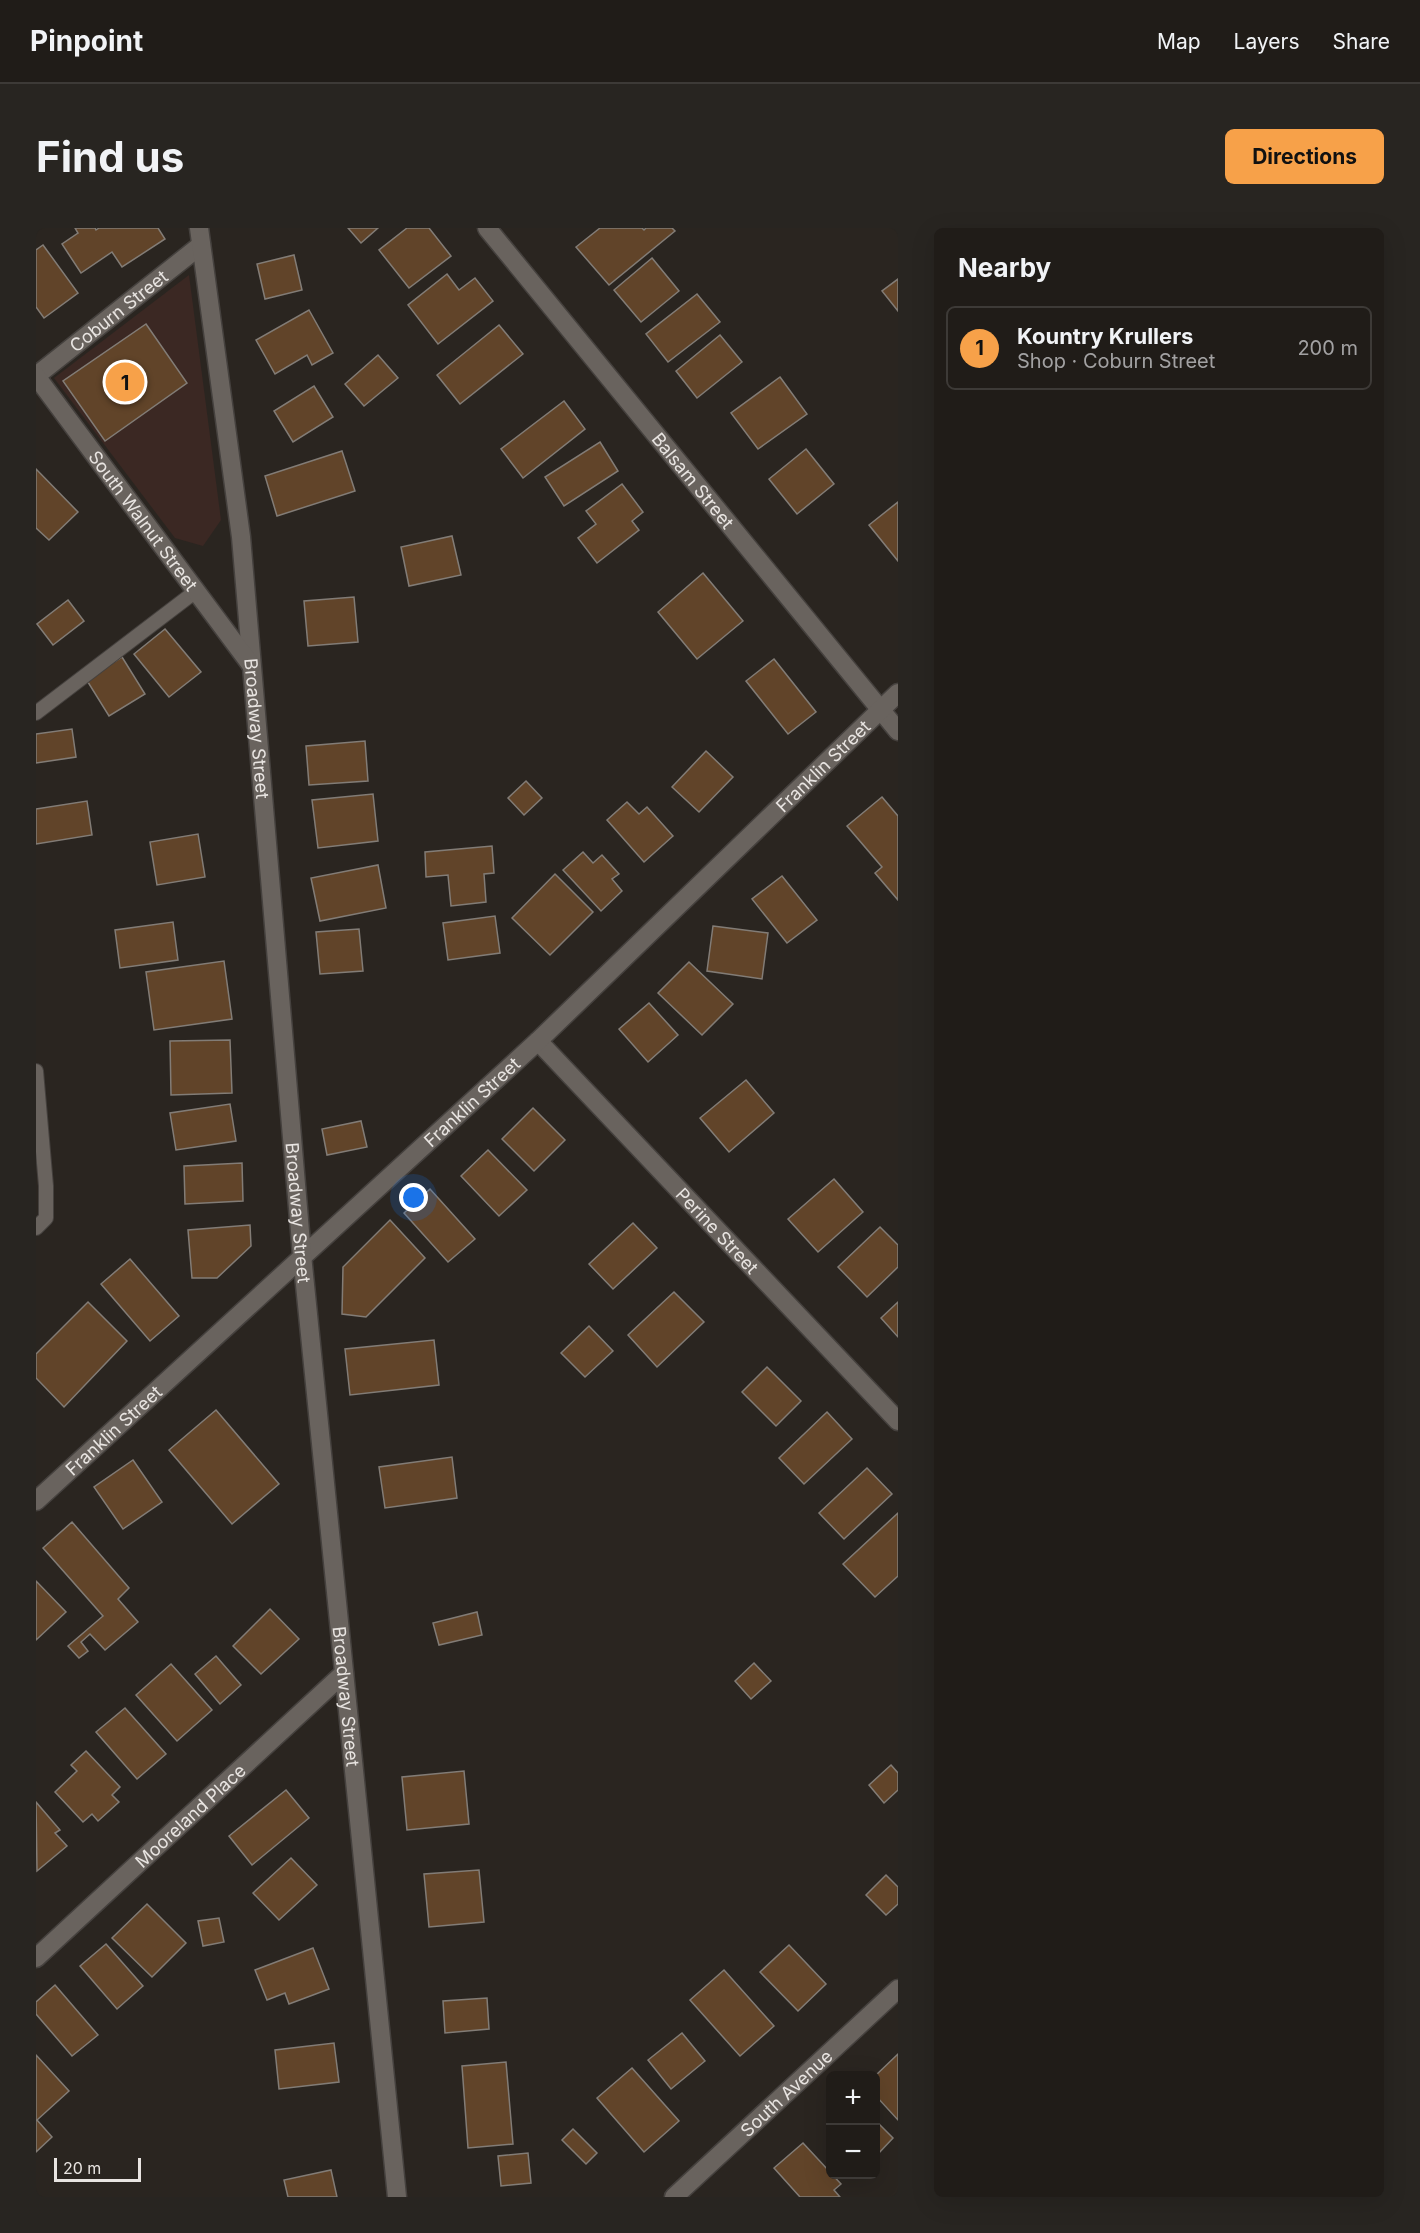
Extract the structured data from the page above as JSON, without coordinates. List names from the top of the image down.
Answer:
{
  "streets": {
    "street": [
      "Coburn Street",
      "Balsam Street",
      "South Walnut Street",
      "Broadway Street",
      "Franklin Street",
      "Perine Street",
      "Mooreland Place",
      "South Avenue"
    ]
  },
  "crossings": [
    ["Coburn Street", "South Walnut Street"],
    ["Coburn Street", "Broadway Street"],
    ["Balsam Street", "Franklin Street"],
    ["South Walnut Street", "Broadway Street"],
    ["Broadway Street", "Franklin Street"],
    ["Broadway Street", "Mooreland Place"],
    ["Franklin Street", "Perine Street"]
  ],
  "scale_bar": "20 m",
  "page": {
    "header": "Pinpoint",
    "nav": ["Map", "Layers", "Share"],
    "buttons": "Directions",
    "title": "Find us",
    "heading": "Nearby",
    "list": [
      {
        "mark": "1",
        "name": "Kountry Krullers",
        "note": "Shop · Coburn Street",
        "value": "200 m"
      }
    ],
    "pins": "1",
    "map_buttons": ["+", "−"],
    "scale": "20 m"
  }
}
